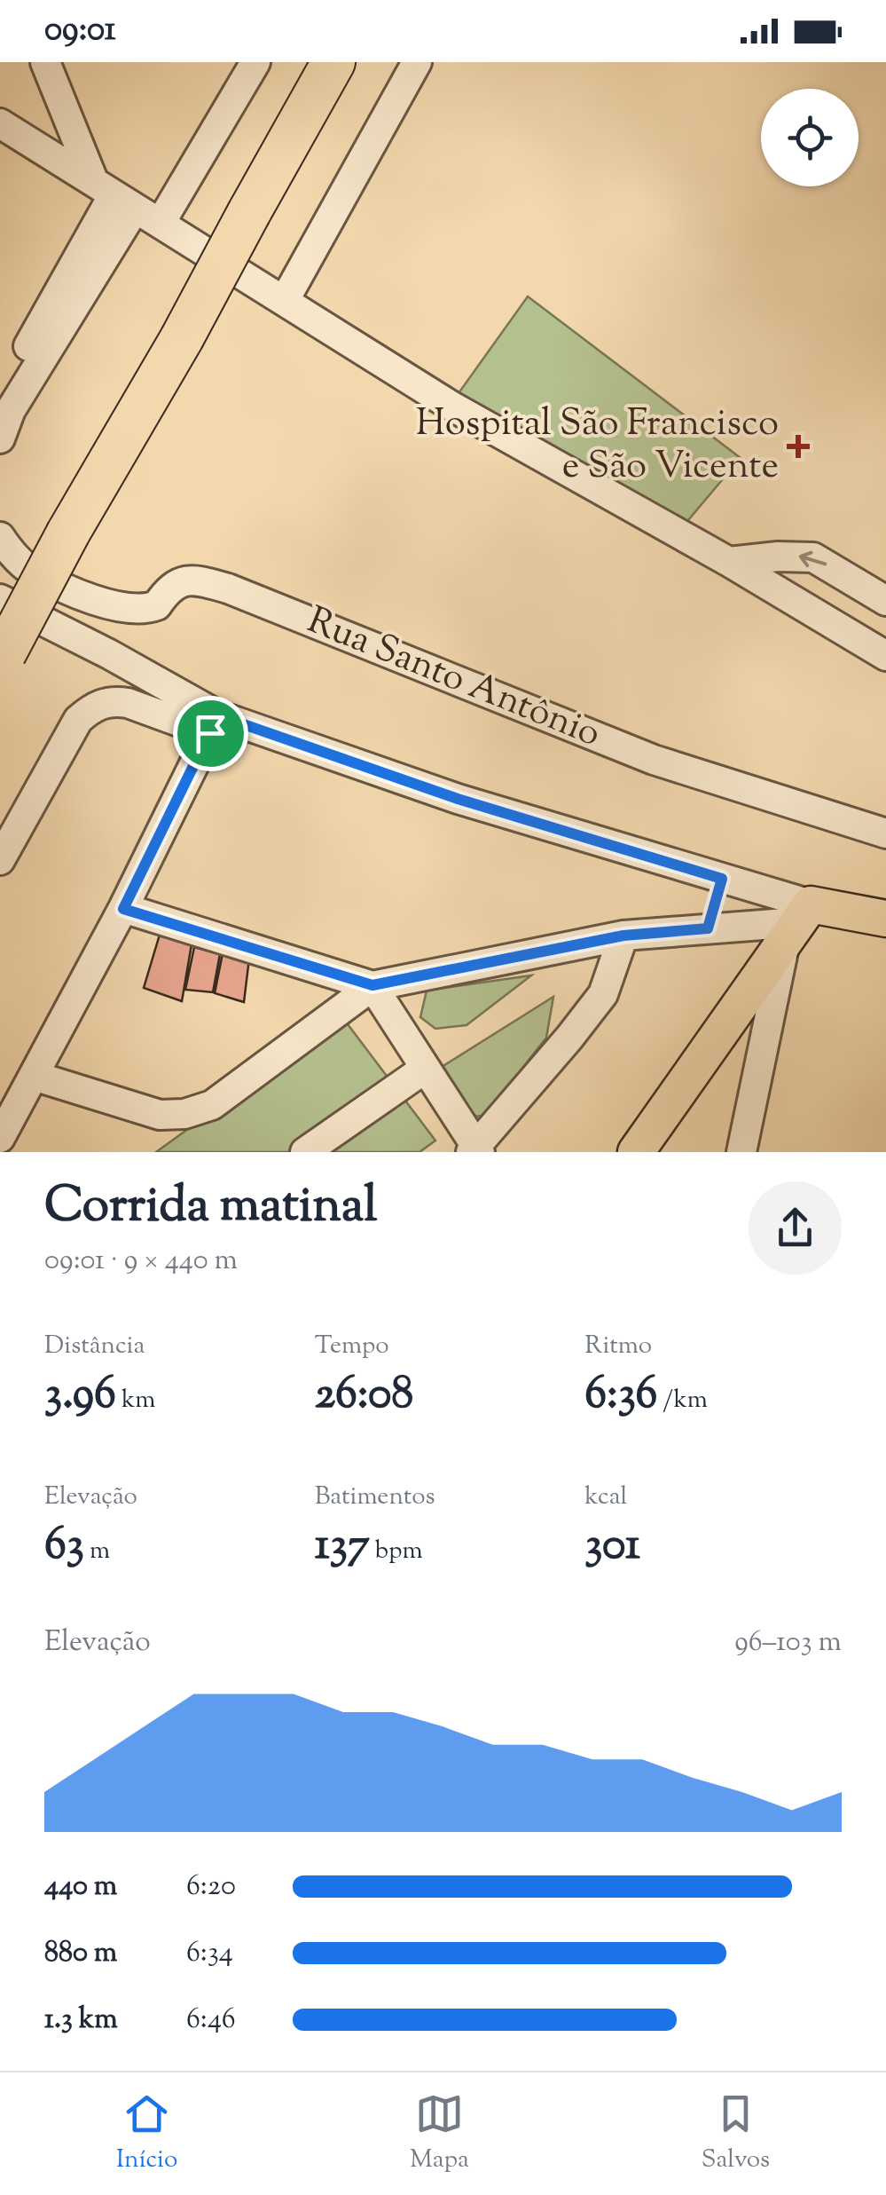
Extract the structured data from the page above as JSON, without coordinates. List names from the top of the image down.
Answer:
{
  "streets": {
    "street": ["Rua Santo Antônio"]
  },
  "places": {
    "health": ["Hospital São Francisco e São Vicente"]
  },
  "page": {
    "status": "09:01",
    "heading": ["Corrida matinal", "09:01 · 9 × 440 m"],
    "stats": [
      ["Distância", "3.96 km"],
      ["Tempo", "26:08"],
      ["Ritmo", "6:36 /km"],
      ["Elevação", "63 m"],
      ["Batimentos", "137 bpm"],
      ["kcal", "301"]
    ],
    "chart": ["Elevação", "96–103 m"],
    "list": [
      {
        "name": "440 m",
        "note": "6:20"
      },
      {
        "name": "880 m",
        "note": "6:34"
      },
      {
        "name": "1.3 km",
        "note": "6:46"
      }
    ],
    "tabs": ["Início", "Mapa", "Salvos"]
  }
}
